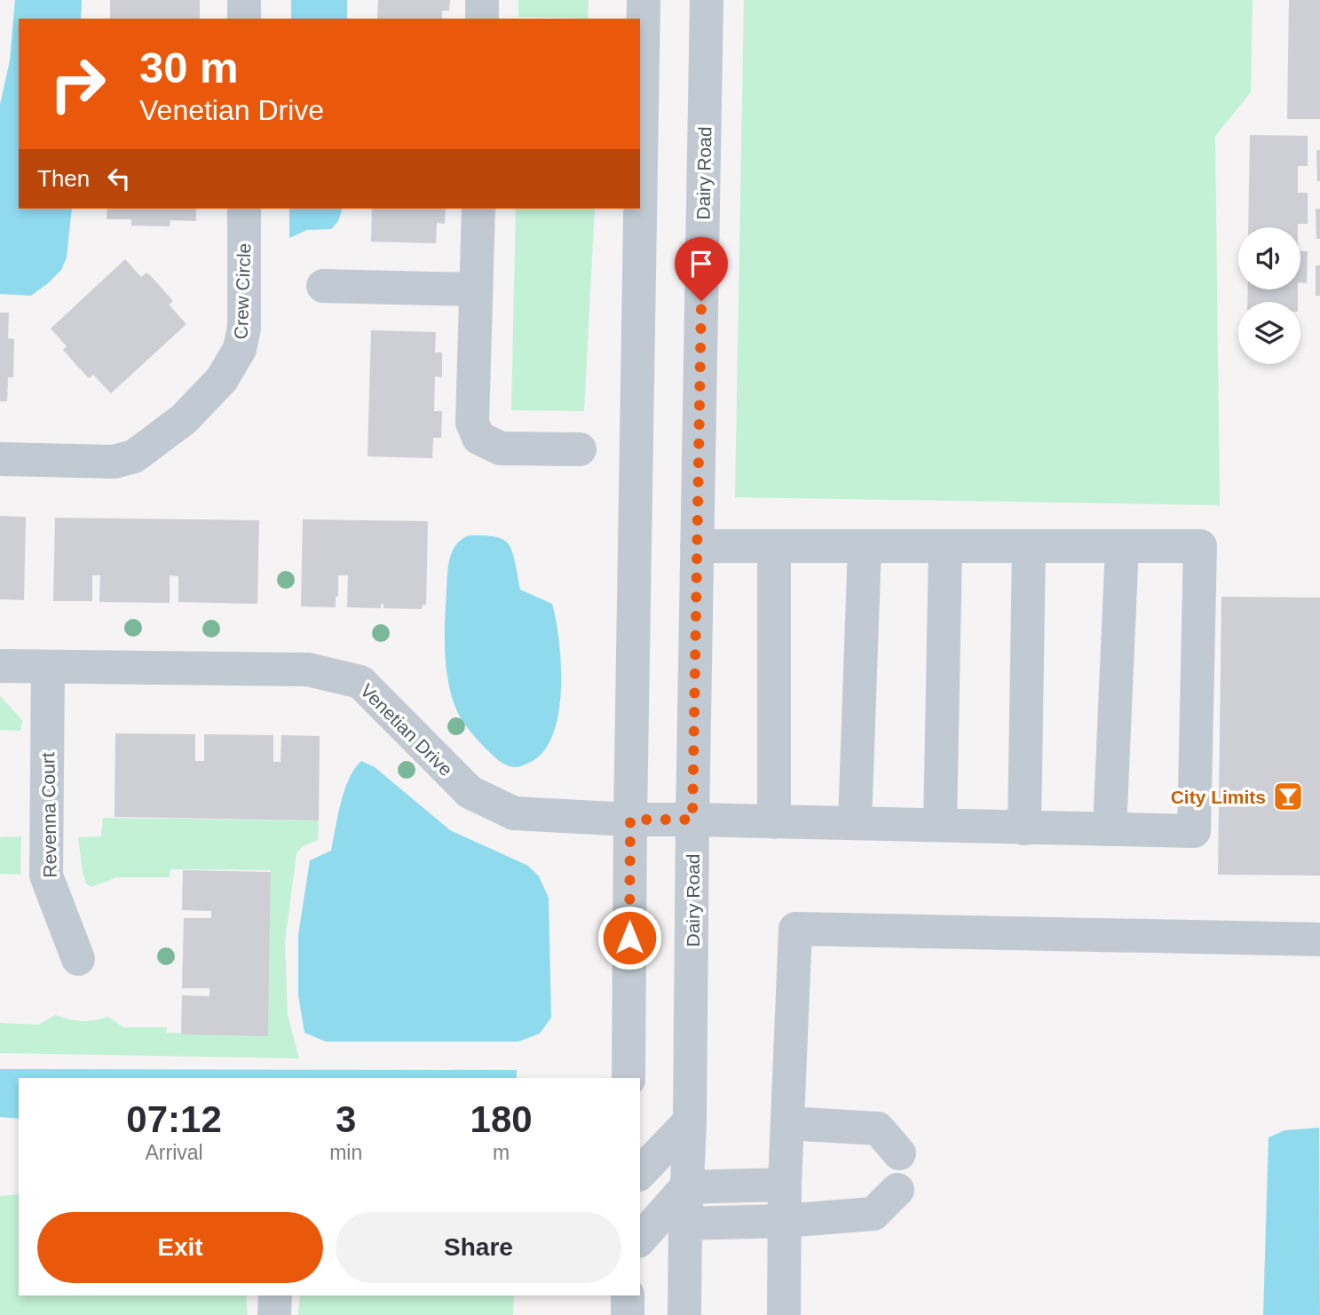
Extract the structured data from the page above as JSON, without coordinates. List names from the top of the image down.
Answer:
{
  "streets": {
    "street": [
      "Dairy Road",
      "Crew Circle",
      "Venetian Drive",
      "Revenna Court"
    ]
  },
  "crossings": [
    ["Dairy Road", "Venetian Drive"],
    ["Venetian Drive", "Revenna Court"]
  ],
  "places": {
    "bar": ["City Limits"]
  },
  "page": {
    "turn": ["30 m", "Venetian Drive"],
    "then": "Then",
    "eta": [
      "07:12",
      "Arrival",
      "3",
      "min",
      "180",
      "m"
    ],
    "buttons": ["Exit", "Share"]
  }
}
